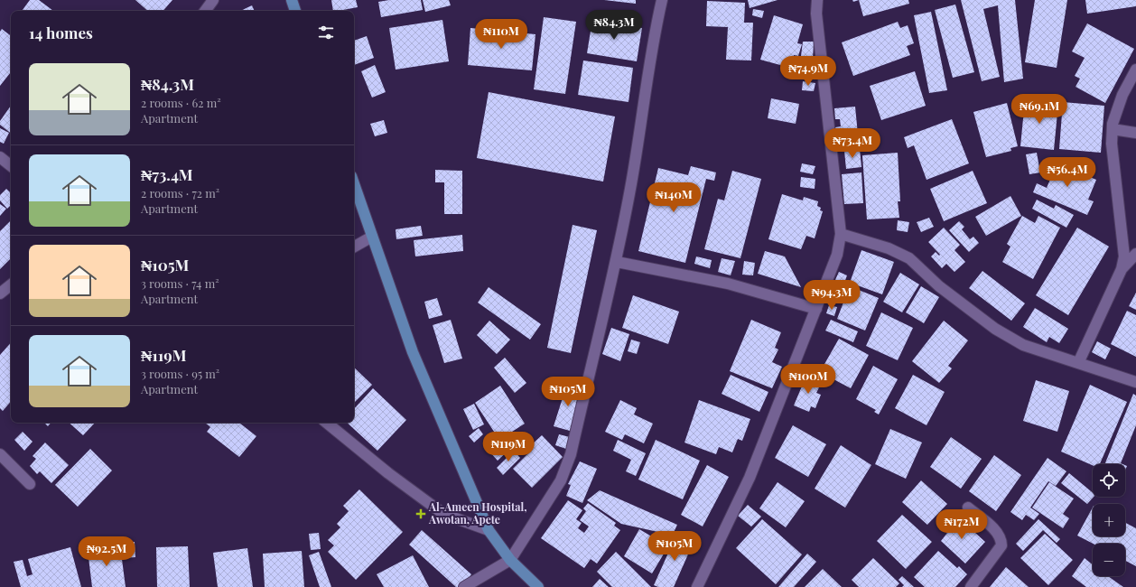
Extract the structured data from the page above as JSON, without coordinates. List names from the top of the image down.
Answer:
{
  "places": {
    "health": ["Al-Ameen Hospital, Awotan, Apete"]
  },
  "page": {
    "price": [
      "₦84.3M",
      "₦110M",
      "₦74.9M",
      "₦69.1M",
      "₦73.4M",
      "₦56.4M",
      "₦140M",
      "₦94.3M",
      "₦100M",
      "₦105M",
      "₦119M",
      "₦172M",
      "₦105M",
      "₦92.5M"
    ],
    "heading": "14 homes",
    "list": [
      {
        "name": "₦84.3M",
        "note": "2 rooms · 62 m² · Apartment"
      },
      {
        "name": "₦73.4M",
        "note": "2 rooms · 72 m² · Apartment"
      },
      {
        "name": "₦105M",
        "note": "3 rooms · 74 m² · Apartment"
      },
      {
        "name": "₦119M",
        "note": "3 rooms · 95 m² · Apartment"
      }
    ],
    "map_buttons": ["+", "−"]
  }
}
